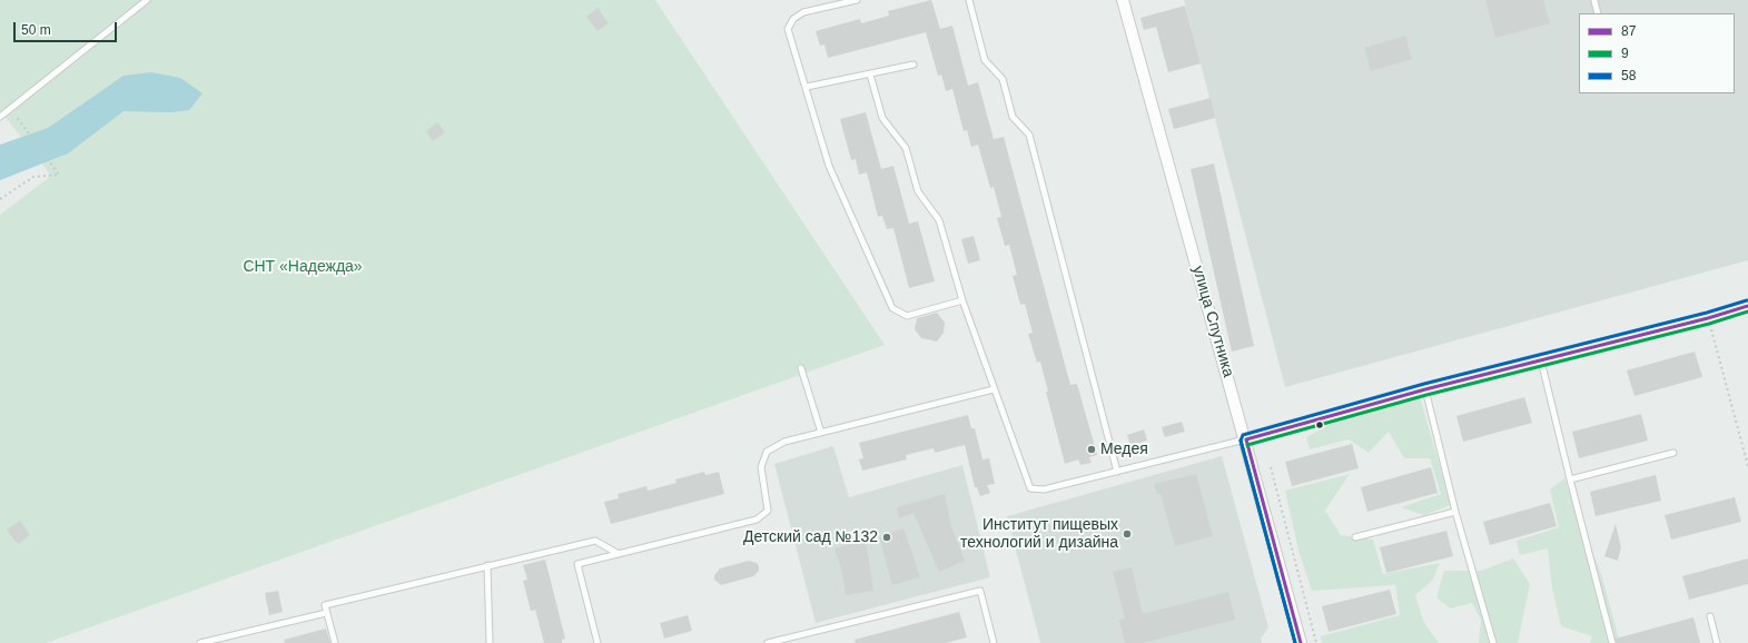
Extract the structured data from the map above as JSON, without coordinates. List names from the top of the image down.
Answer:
{
  "streets": {
    "street": ["улица Спутника"]
  },
  "parks": ["СНТ «Надежда»"],
  "places": ["Медея", "Институт пищевых технологий и дизайна", "Детский сад №132"],
  "lines": ["transit line 58", "transit line 87", "transit line 9"],
  "legend": ["87", "9", "58"],
  "scale_bar": "50 m"
}
